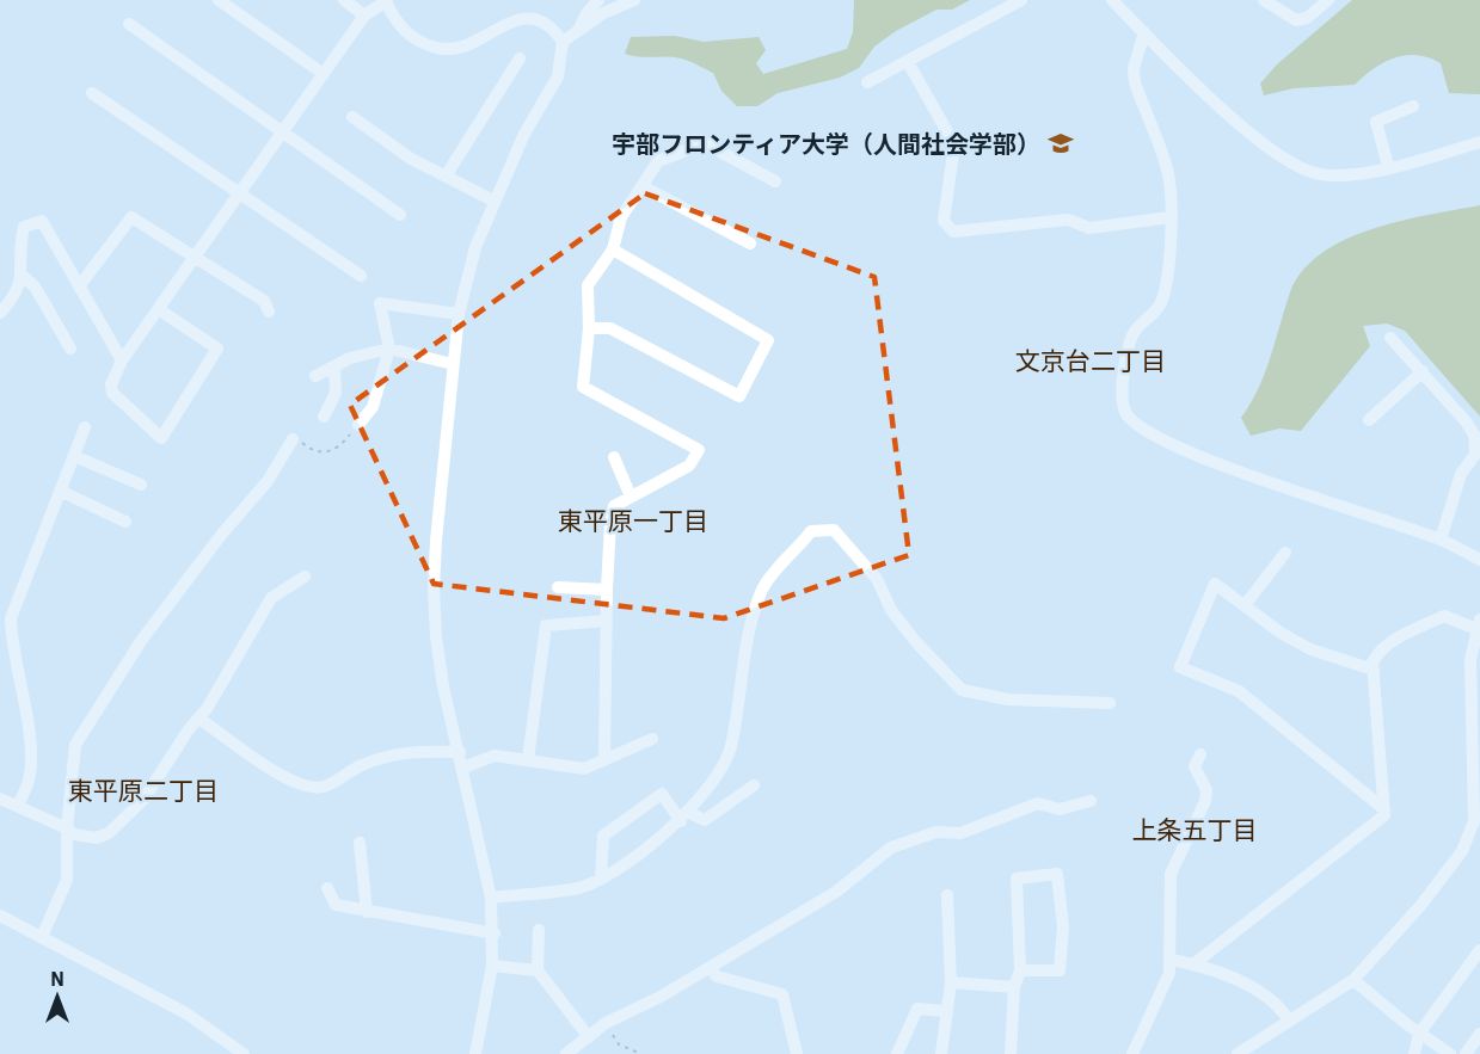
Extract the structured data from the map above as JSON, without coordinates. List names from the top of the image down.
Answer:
{
  "districts": [
    "文京台二丁目",
    "東平原一丁目",
    "東平原二丁目",
    "上条五丁目"
  ],
  "places": {
    "school or university": ["宇部フロンティア大学（人間社会学部）"]
  },
  "north": "top"
}
